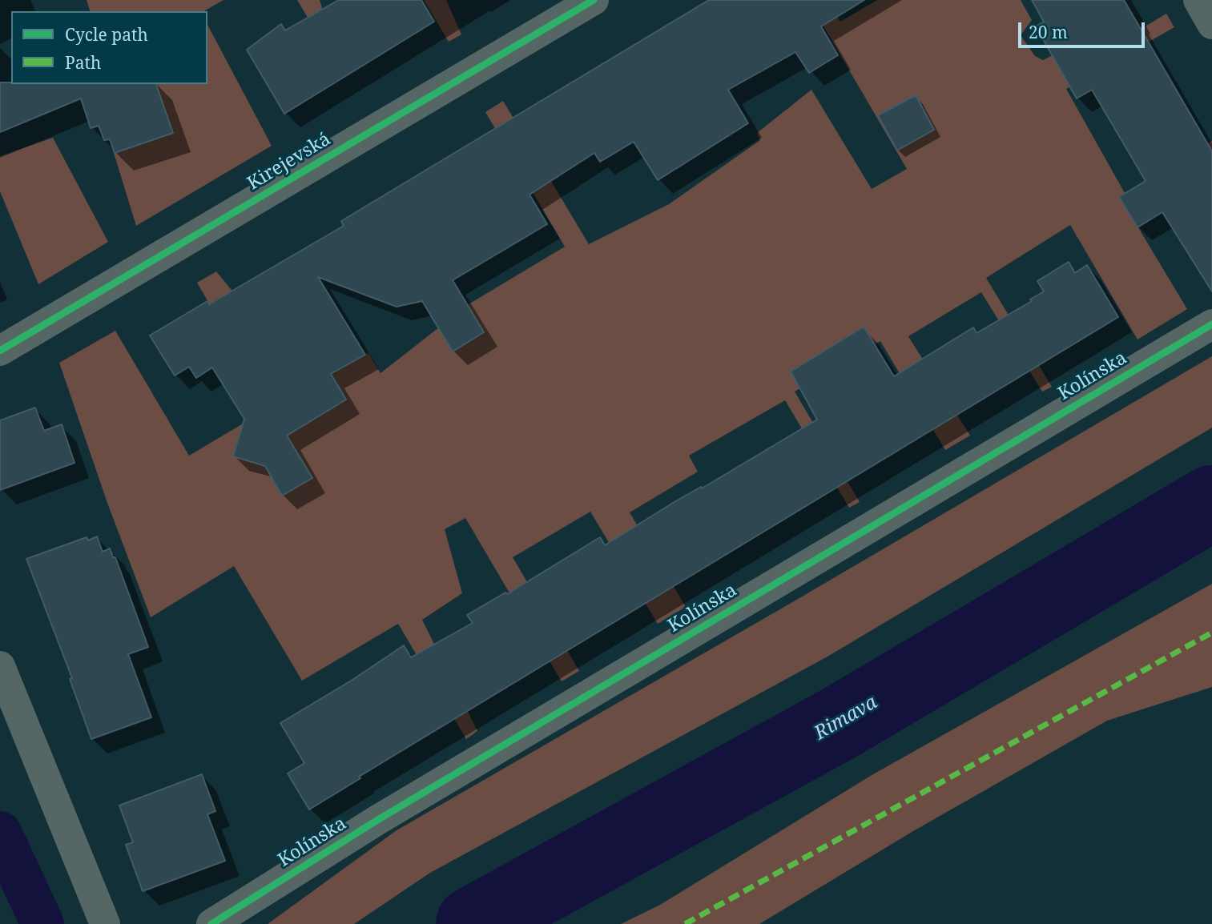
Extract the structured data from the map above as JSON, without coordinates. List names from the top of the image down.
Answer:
{
  "streets": {
    "street": ["Kirejevská", "Kolínska"]
  },
  "water": ["Rimava"],
  "legend": ["Cycle path", "Path"],
  "scale_bar": "20 m"
}
